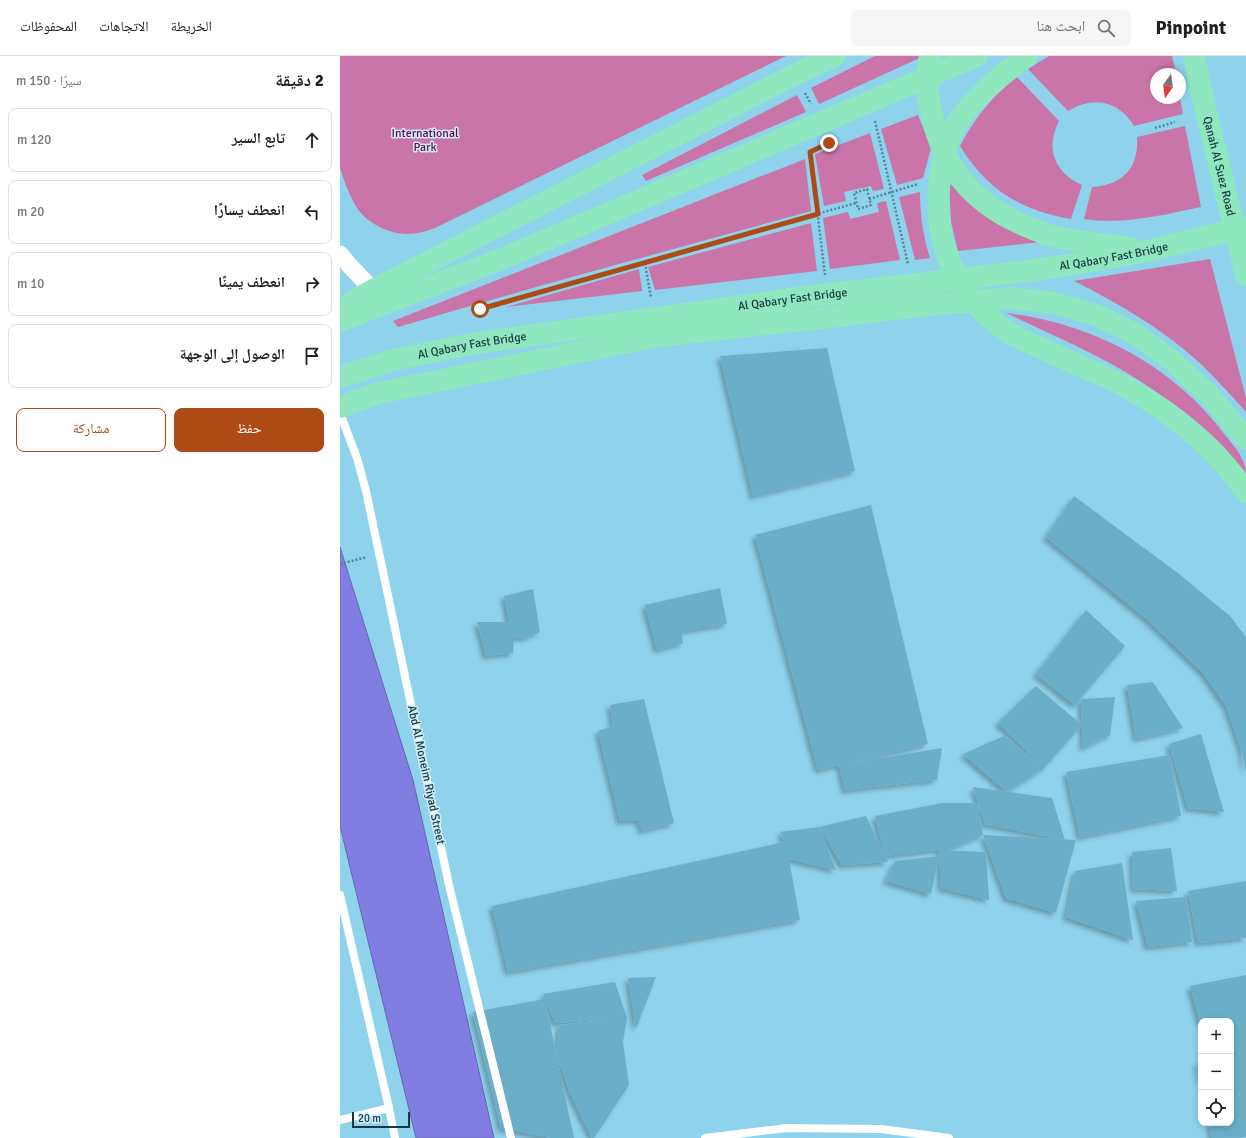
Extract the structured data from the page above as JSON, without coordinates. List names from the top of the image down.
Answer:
{
  "streets": {
    "highway": ["Qanah Al Suez Road", "Al Qabary Fast Bridge"],
    "lane": ["Abd Al Moneim Riyad Street"]
  },
  "parks": ["International Park"],
  "scale_bar": "20 m",
  "north": "bottom",
  "page": {
    "header": "Pinpoint",
    "search": "ابحث هنا",
    "nav": ["الخريطة", "الاتجاهات", "المحفوظات"],
    "heading": ["2 دقيقة", "سيرًا · 150 m"],
    "list": [
      ["تابع السير", "120 m"],
      ["انعطف يسارًا", "20 m"],
      ["انعطف يمينًا", "10 m"],
      "الوصول إلى الوجهة"
    ],
    "buttons": ["حفظ", "مشاركة"],
    "map_buttons": ["+", "−"],
    "scale": "20 m"
  }
}
